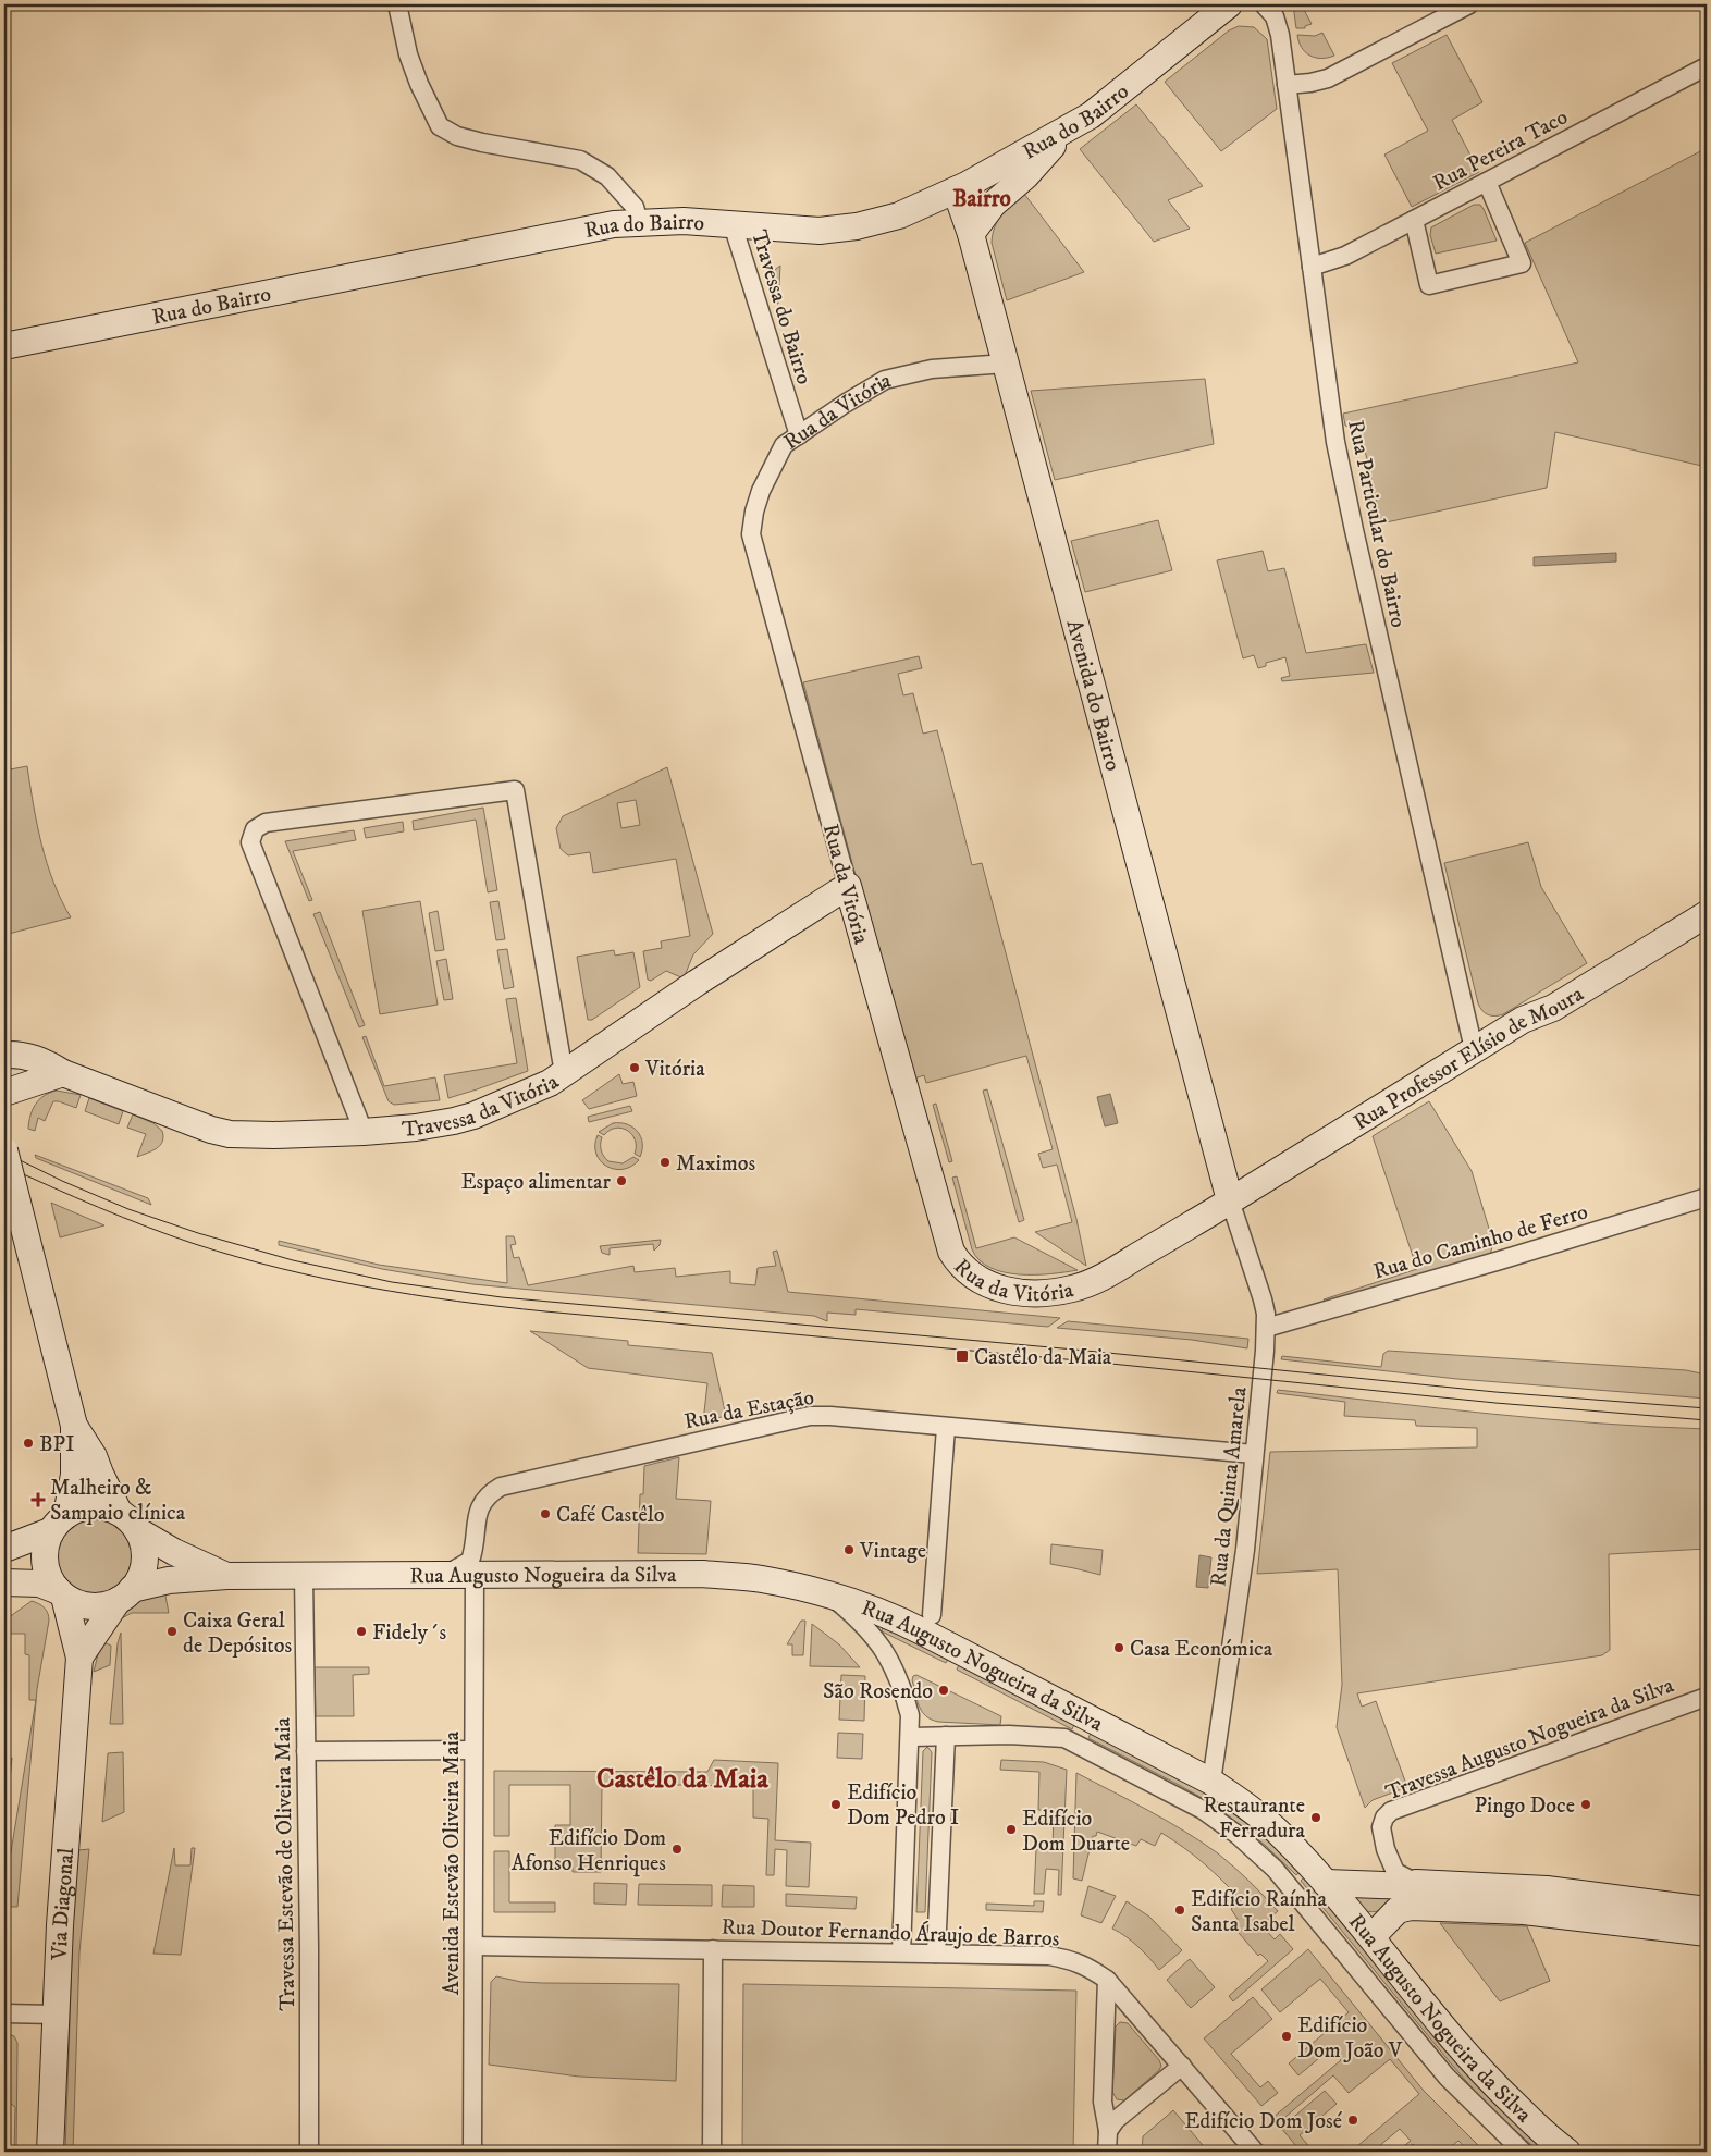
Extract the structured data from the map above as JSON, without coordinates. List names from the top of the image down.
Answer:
{
  "streets": {
    "street": [
      "Rua do Bairro",
      "Rua Pereira Taco",
      "Travessa do Bairro",
      "Rua da Vitória",
      "Rua Particular do Bairro",
      "Avenida do Bairro",
      "Rua Professor Elísio de Moura",
      "Travessa da Vitória",
      "Rua do Caminho de Ferro",
      "Rua da Estação",
      "Rua da Quinta Amarela",
      "Rua Augusto Nogueira da Silva",
      "Travessa Augusto Nogueira da Silva",
      "Avenida Estevão Oliveira Maia",
      "Travessa Estevão de Oliveira Maia",
      "Via Diagonal",
      "Rua Doutor Fernando Áraujo de Barros"
    ]
  },
  "crossings": [
    ["Rua do Bairro", "Travessa do Bairro"],
    ["Rua do Bairro", "Avenida do Bairro"],
    ["Rua Pereira Taco", "Rua Particular do Bairro"],
    ["Travessa do Bairro", "Rua da Vitória"],
    ["Rua da Vitória", "Avenida do Bairro"],
    ["Rua da Vitória", "Rua Professor Elísio de Moura"],
    ["Rua da Vitória", "Travessa da Vitória"],
    ["Rua da Vitória", "Rua da Quinta Amarela"],
    ["Rua Particular do Bairro", "Rua Professor Elísio de Moura"],
    ["Avenida do Bairro", "Rua Professor Elísio de Moura"],
    ["Avenida do Bairro", "Rua da Quinta Amarela"],
    ["Rua Professor Elísio de Moura", "Rua da Quinta Amarela"],
    ["Rua do Caminho de Ferro", "Rua da Quinta Amarela"],
    ["Rua da Estação", "Rua da Quinta Amarela"],
    ["Rua da Estação", "Rua Augusto Nogueira da Silva"],
    ["Rua da Quinta Amarela", "Rua Augusto Nogueira da Silva"],
    ["Rua Augusto Nogueira da Silva", "Avenida Estevão Oliveira Maia"],
    ["Rua Augusto Nogueira da Silva", "Travessa Estevão de Oliveira Maia"],
    ["Rua Augusto Nogueira da Silva", "Via Diagonal"],
    ["Avenida Estevão Oliveira Maia", "Rua Doutor Fernando Áraujo de Barros"]
  ],
  "districts": ["Bairro", "Castêlo da Maia"],
  "places": {
    "other": [
      "Vitória",
      "Maximos",
      "Espaço alimentar",
      "BPI",
      "Café Castêlo",
      "Vintage",
      "Caixa Geral de Depósitos",
      "Fidely´s",
      "Casa Económica",
      "São Rosendo",
      "Edifício Dom Pedro I",
      "Pingo Doce",
      "Restaurante Ferradura",
      "Edifício Dom Duarte",
      "Edifício Dom Afonso Henriques",
      "Edifício Raínha Santa Isabel",
      "Edifício Dom João V",
      "Edifício Dom José"
    ],
    "transit": ["Castêlo da Maia"],
    "health": ["Malheiro & Sampaio clínica"]
  }
}
